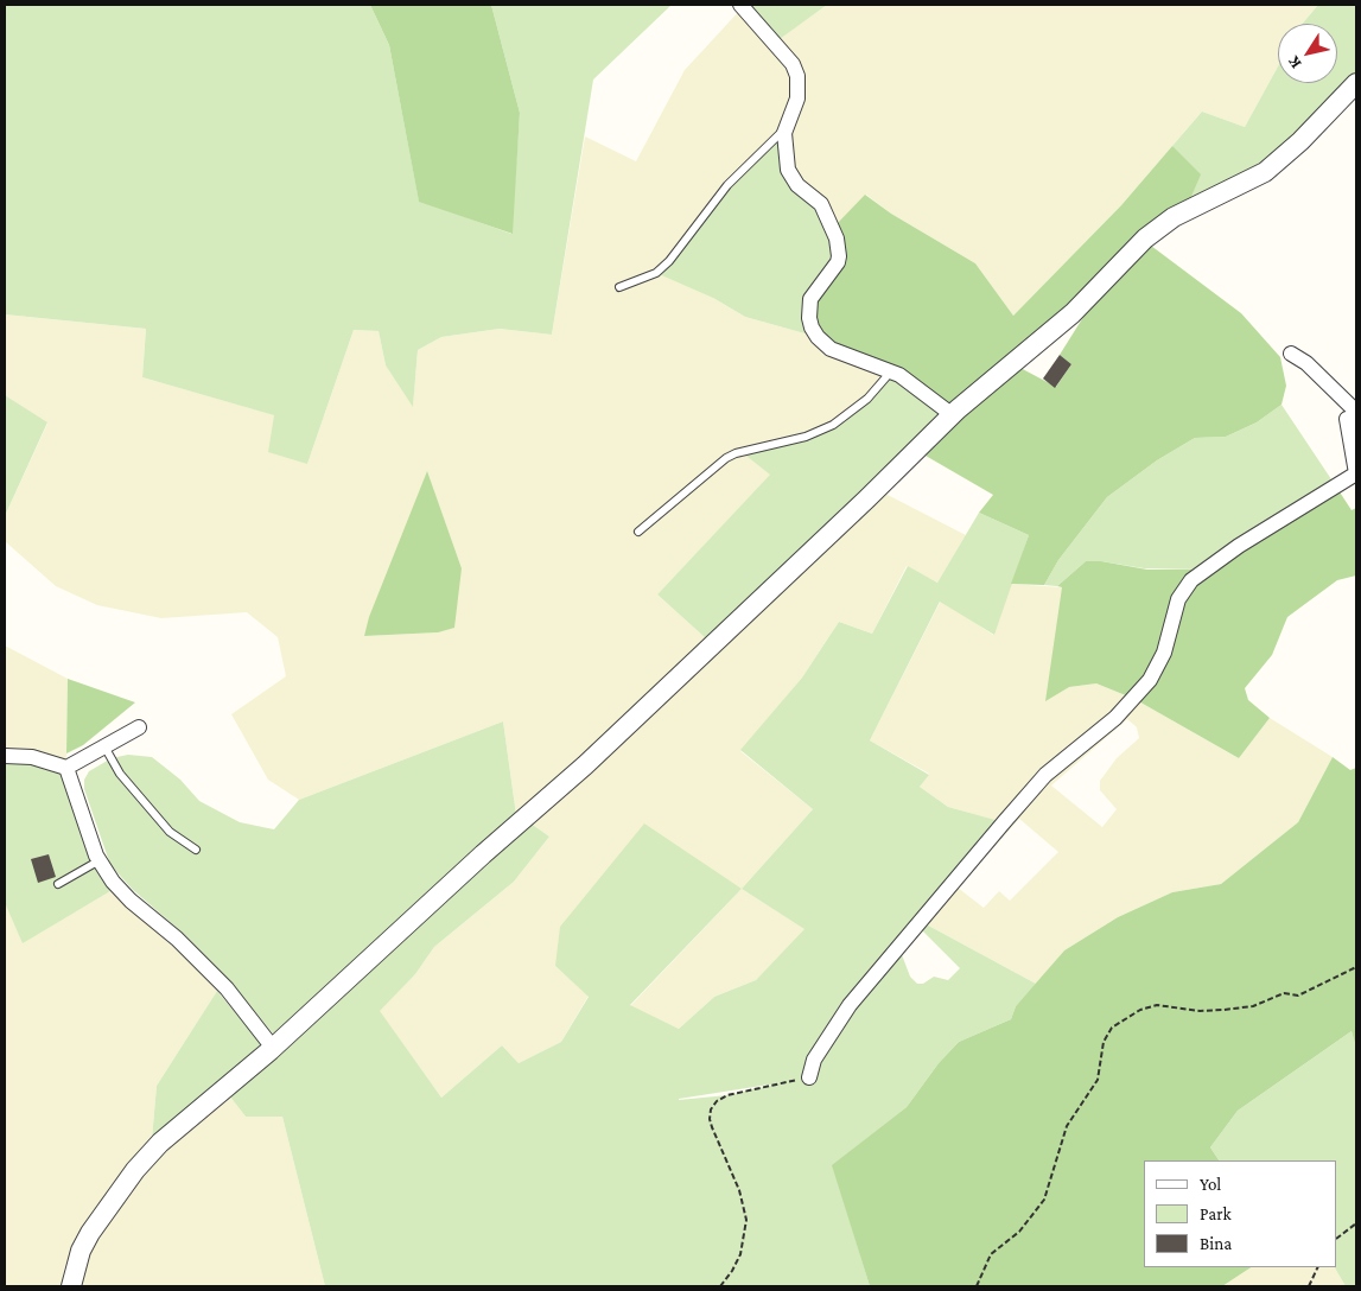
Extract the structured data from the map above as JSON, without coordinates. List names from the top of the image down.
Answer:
{
  "legend": ["Yol", "Park", "Bina"],
  "north": "bottom left"
}
